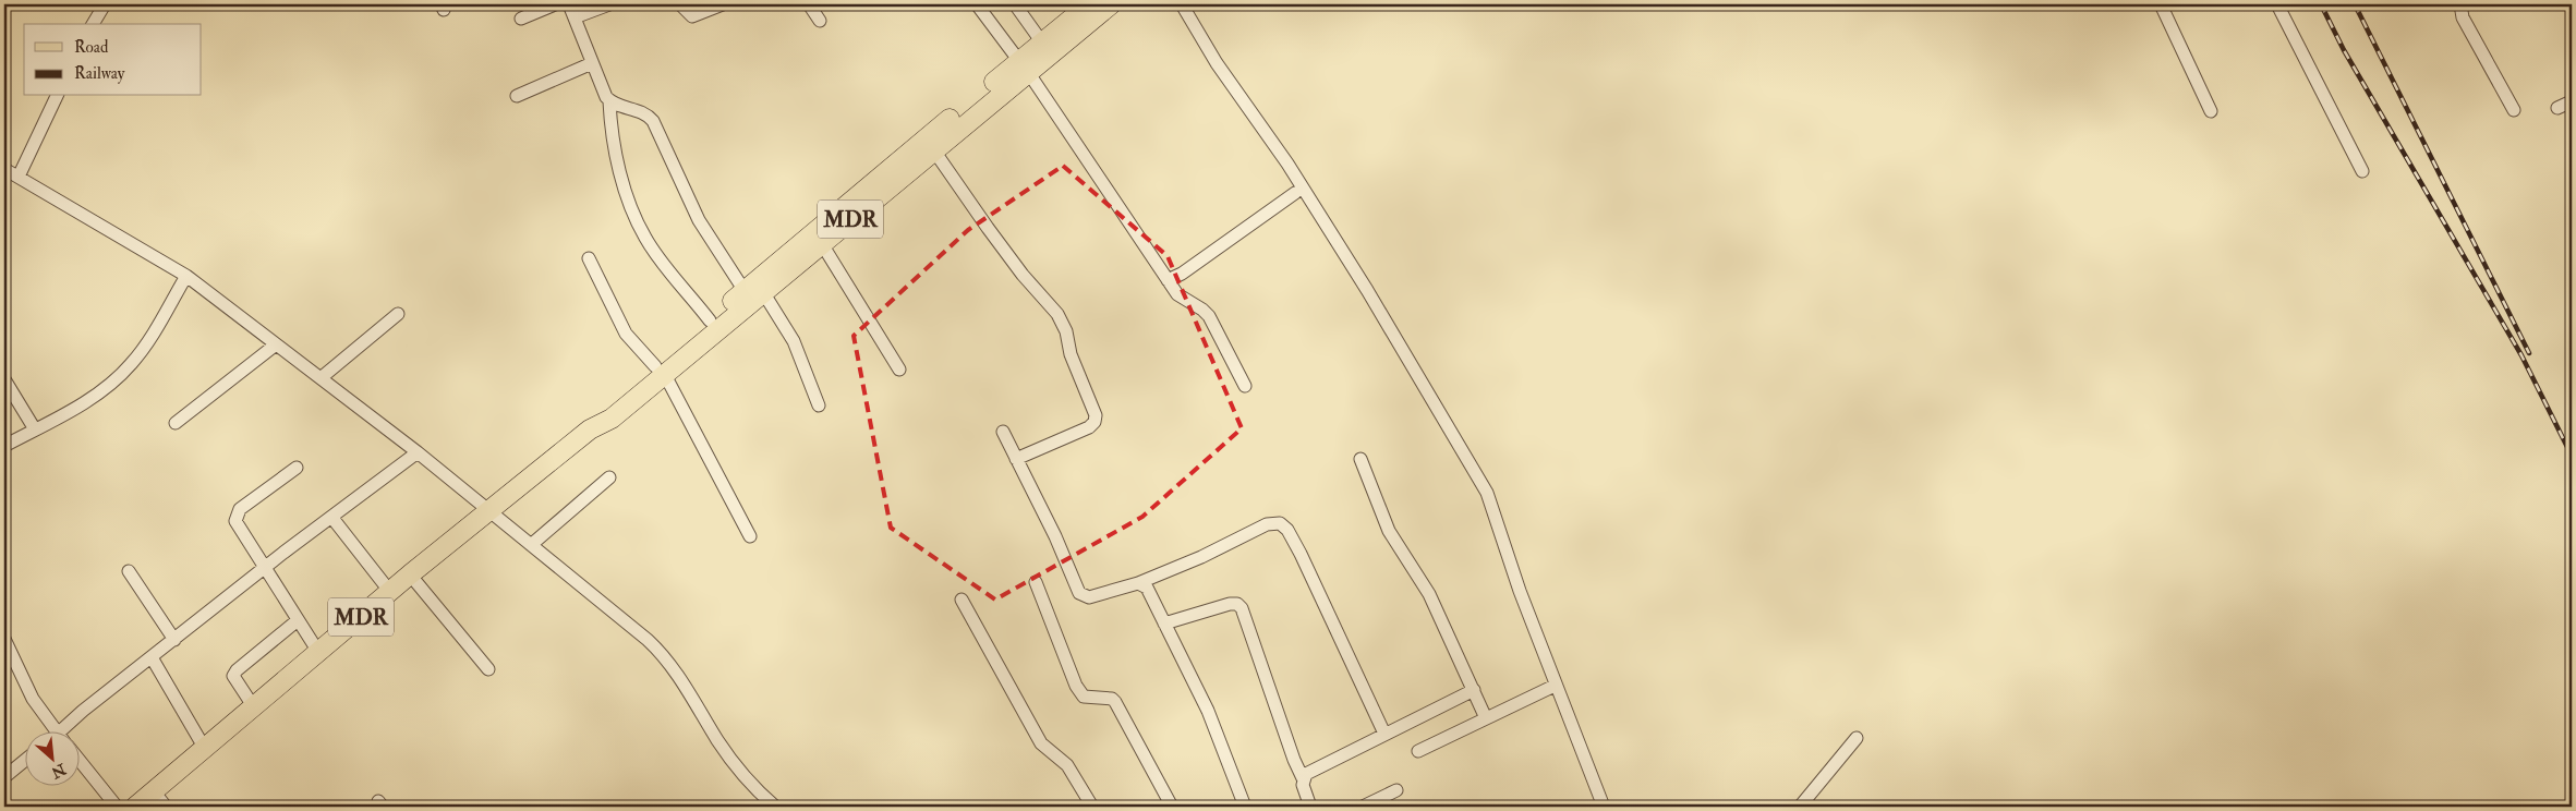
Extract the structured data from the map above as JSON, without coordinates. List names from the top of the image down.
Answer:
{
  "streets": {
    "main road": ["MDR"]
  },
  "legend": ["Road", "Railway"],
  "north": "bottom right"
}
